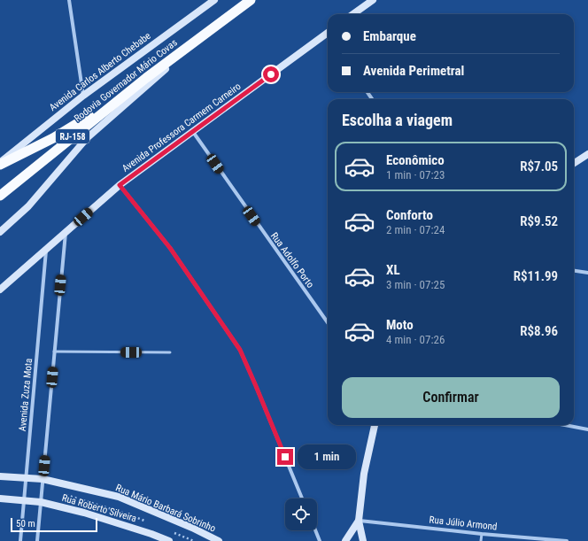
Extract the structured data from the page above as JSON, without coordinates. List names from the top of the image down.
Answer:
{
  "streets": {
    "highway": ["Rodovia Governador Mário Covas", "RJ-158"],
    "main road": [
      "Avenida Carlos Alberto Chebabe",
      "Avenida Professora Carmem Carneiro",
      "Rua Roberto Silveira",
      "Rua Mário Barbará Sobrinho"
    ],
    "street": ["Rua Adolfo Porto", "Avenida Zuza Mota", "Rua Júlio Armond"]
  },
  "crossings": [
    ["Avenida Professora Carmem Carneiro", "Rua Adolfo Porto"],
    ["Avenida Professora Carmem Carneiro", "Avenida Zuza Mota"],
    ["Avenida Zuza Mota", "Rua Roberto Silveira"],
    ["Avenida Zuza Mota", "Rua Mário Barbará Sobrinho"]
  ],
  "scale_bar": "50 m",
  "page": {
    "banner": ["Embarque", "Avenida Perimetral"],
    "heading": "Escolha a viagem",
    "list": [
      {
        "name": "Econômico",
        "note": "1 min · 07:23",
        "value": "R$7.05"
      },
      {
        "name": "Conforto",
        "note": "2 min · 07:24",
        "value": "R$9.52"
      },
      {
        "name": "XL",
        "note": "3 min · 07:25",
        "value": "R$11.99"
      },
      {
        "name": "Moto",
        "note": "4 min · 07:26",
        "value": "R$8.96"
      }
    ],
    "buttons": "Confirmar",
    "bubble": "1 min",
    "scale": "50 m"
  }
}
